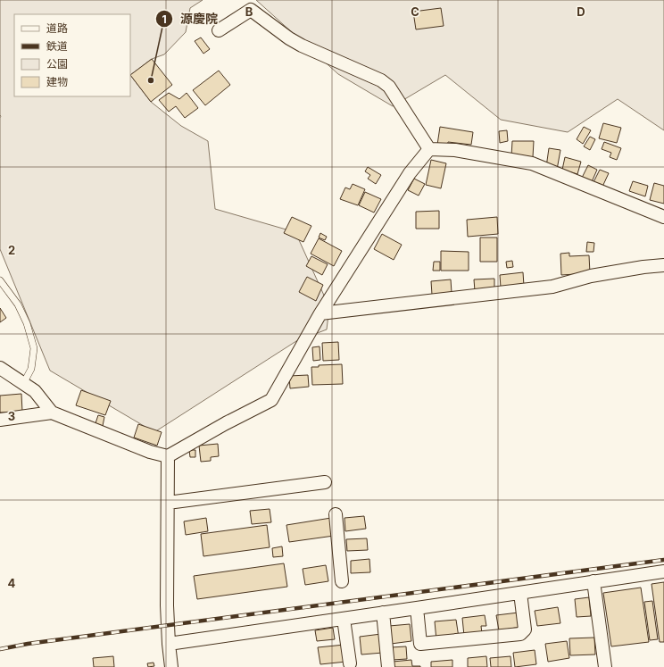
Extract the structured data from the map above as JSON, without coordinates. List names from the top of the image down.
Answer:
{
  "places": ["源慶院"],
  "legend": [
    "道路",
    "鉄道",
    "公園",
    "建物"
  ],
  "grid": {
    "columns": ["B", "C", "D"],
    "rows": ["2", "3", "4"]
  }
}
